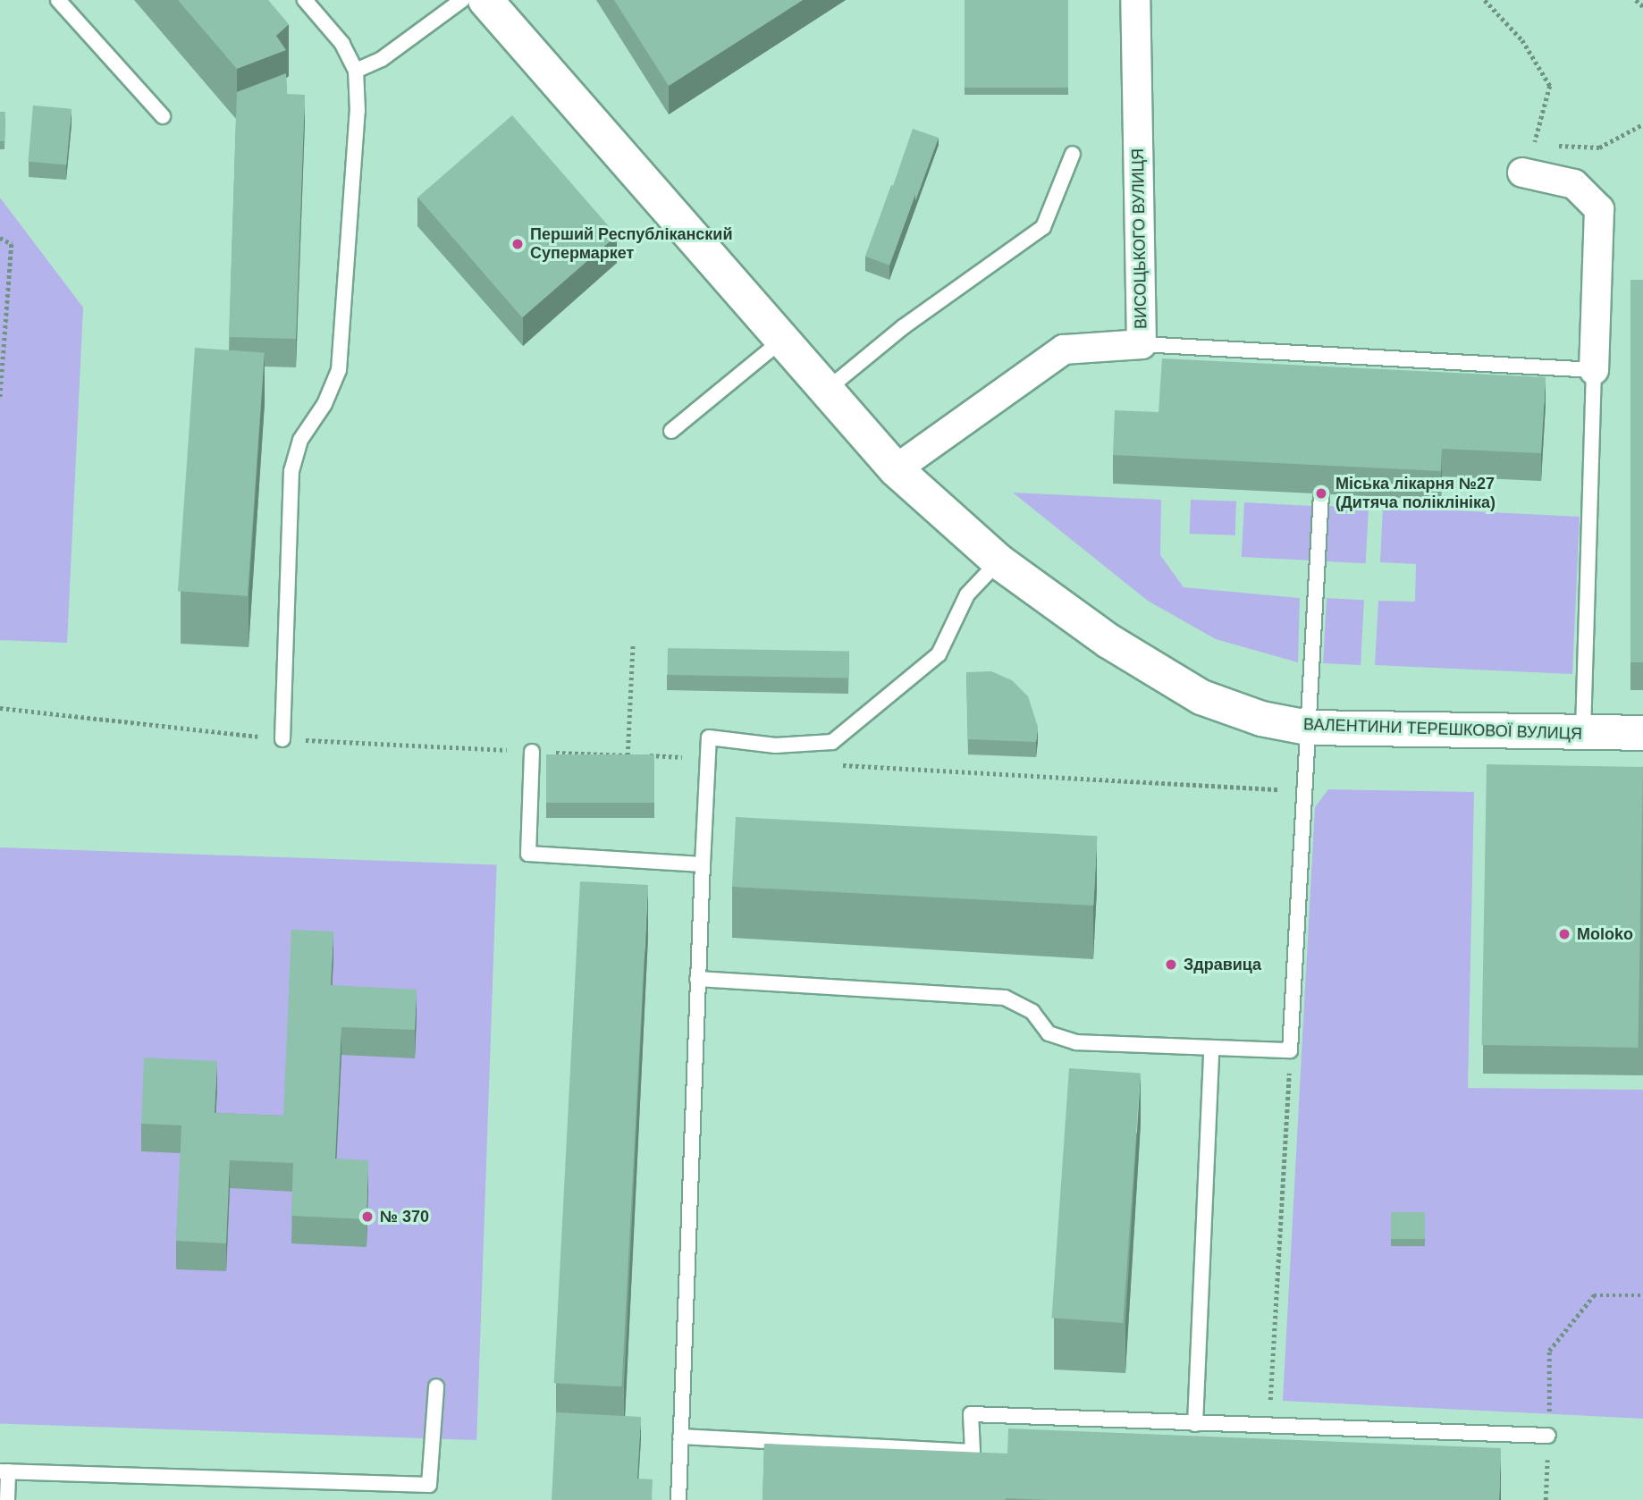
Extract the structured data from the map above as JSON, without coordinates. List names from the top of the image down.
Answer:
{
  "streets": {
    "street": ["ВИСОЦЬКОГО ВУЛИЦЯ", "ВАЛЕНТИНИ ТЕРЕШКОВОЇ ВУЛИЦЯ"]
  },
  "crossings": [
    ["ВИСОЦЬКОГО ВУЛИЦЯ", "ВАЛЕНТИНИ ТЕРЕШКОВОЇ ВУЛИЦЯ"]
  ],
  "places": [
    "Перший Республiканский Супермаркет",
    "Міська лікарня №27 (Дитяча поліклініка)",
    "Moloko",
    "Здравица",
    "№ 370"
  ]
}
